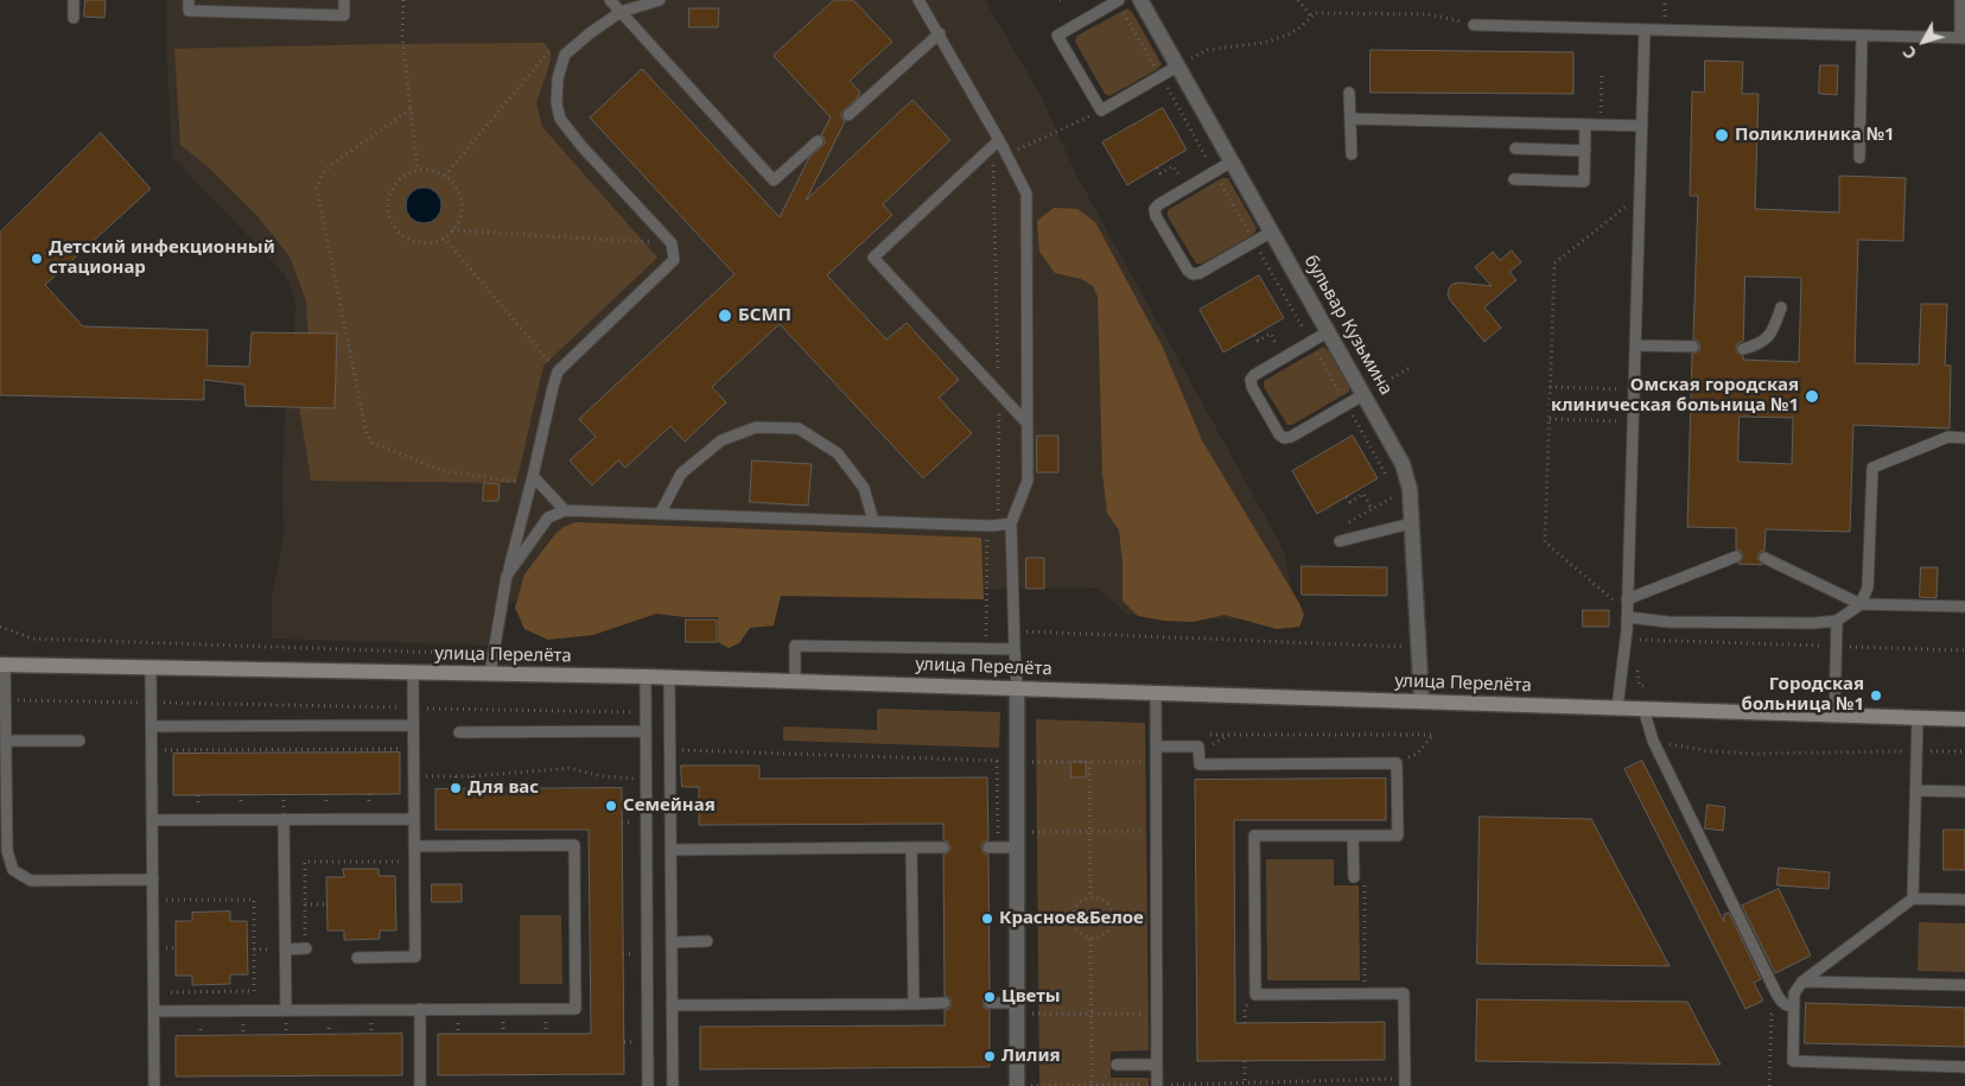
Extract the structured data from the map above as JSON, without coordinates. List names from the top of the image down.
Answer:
{
  "streets": {
    "main road": ["улица Перелёта"],
    "street": ["бульвар Кузьмина"]
  },
  "crossings": [
    ["бульвар Кузьмина", "улица Перелёта"]
  ],
  "places": [
    "Поликлиника №1",
    "Детский инфекционный стационар",
    "БСМП",
    "Омская городская клиническая больница №1",
    "Городская больница №1",
    "Для вас",
    "Семейная",
    "Красное&Белое",
    "Цветы",
    "Лилия"
  ],
  "north": "bottom left"
}
